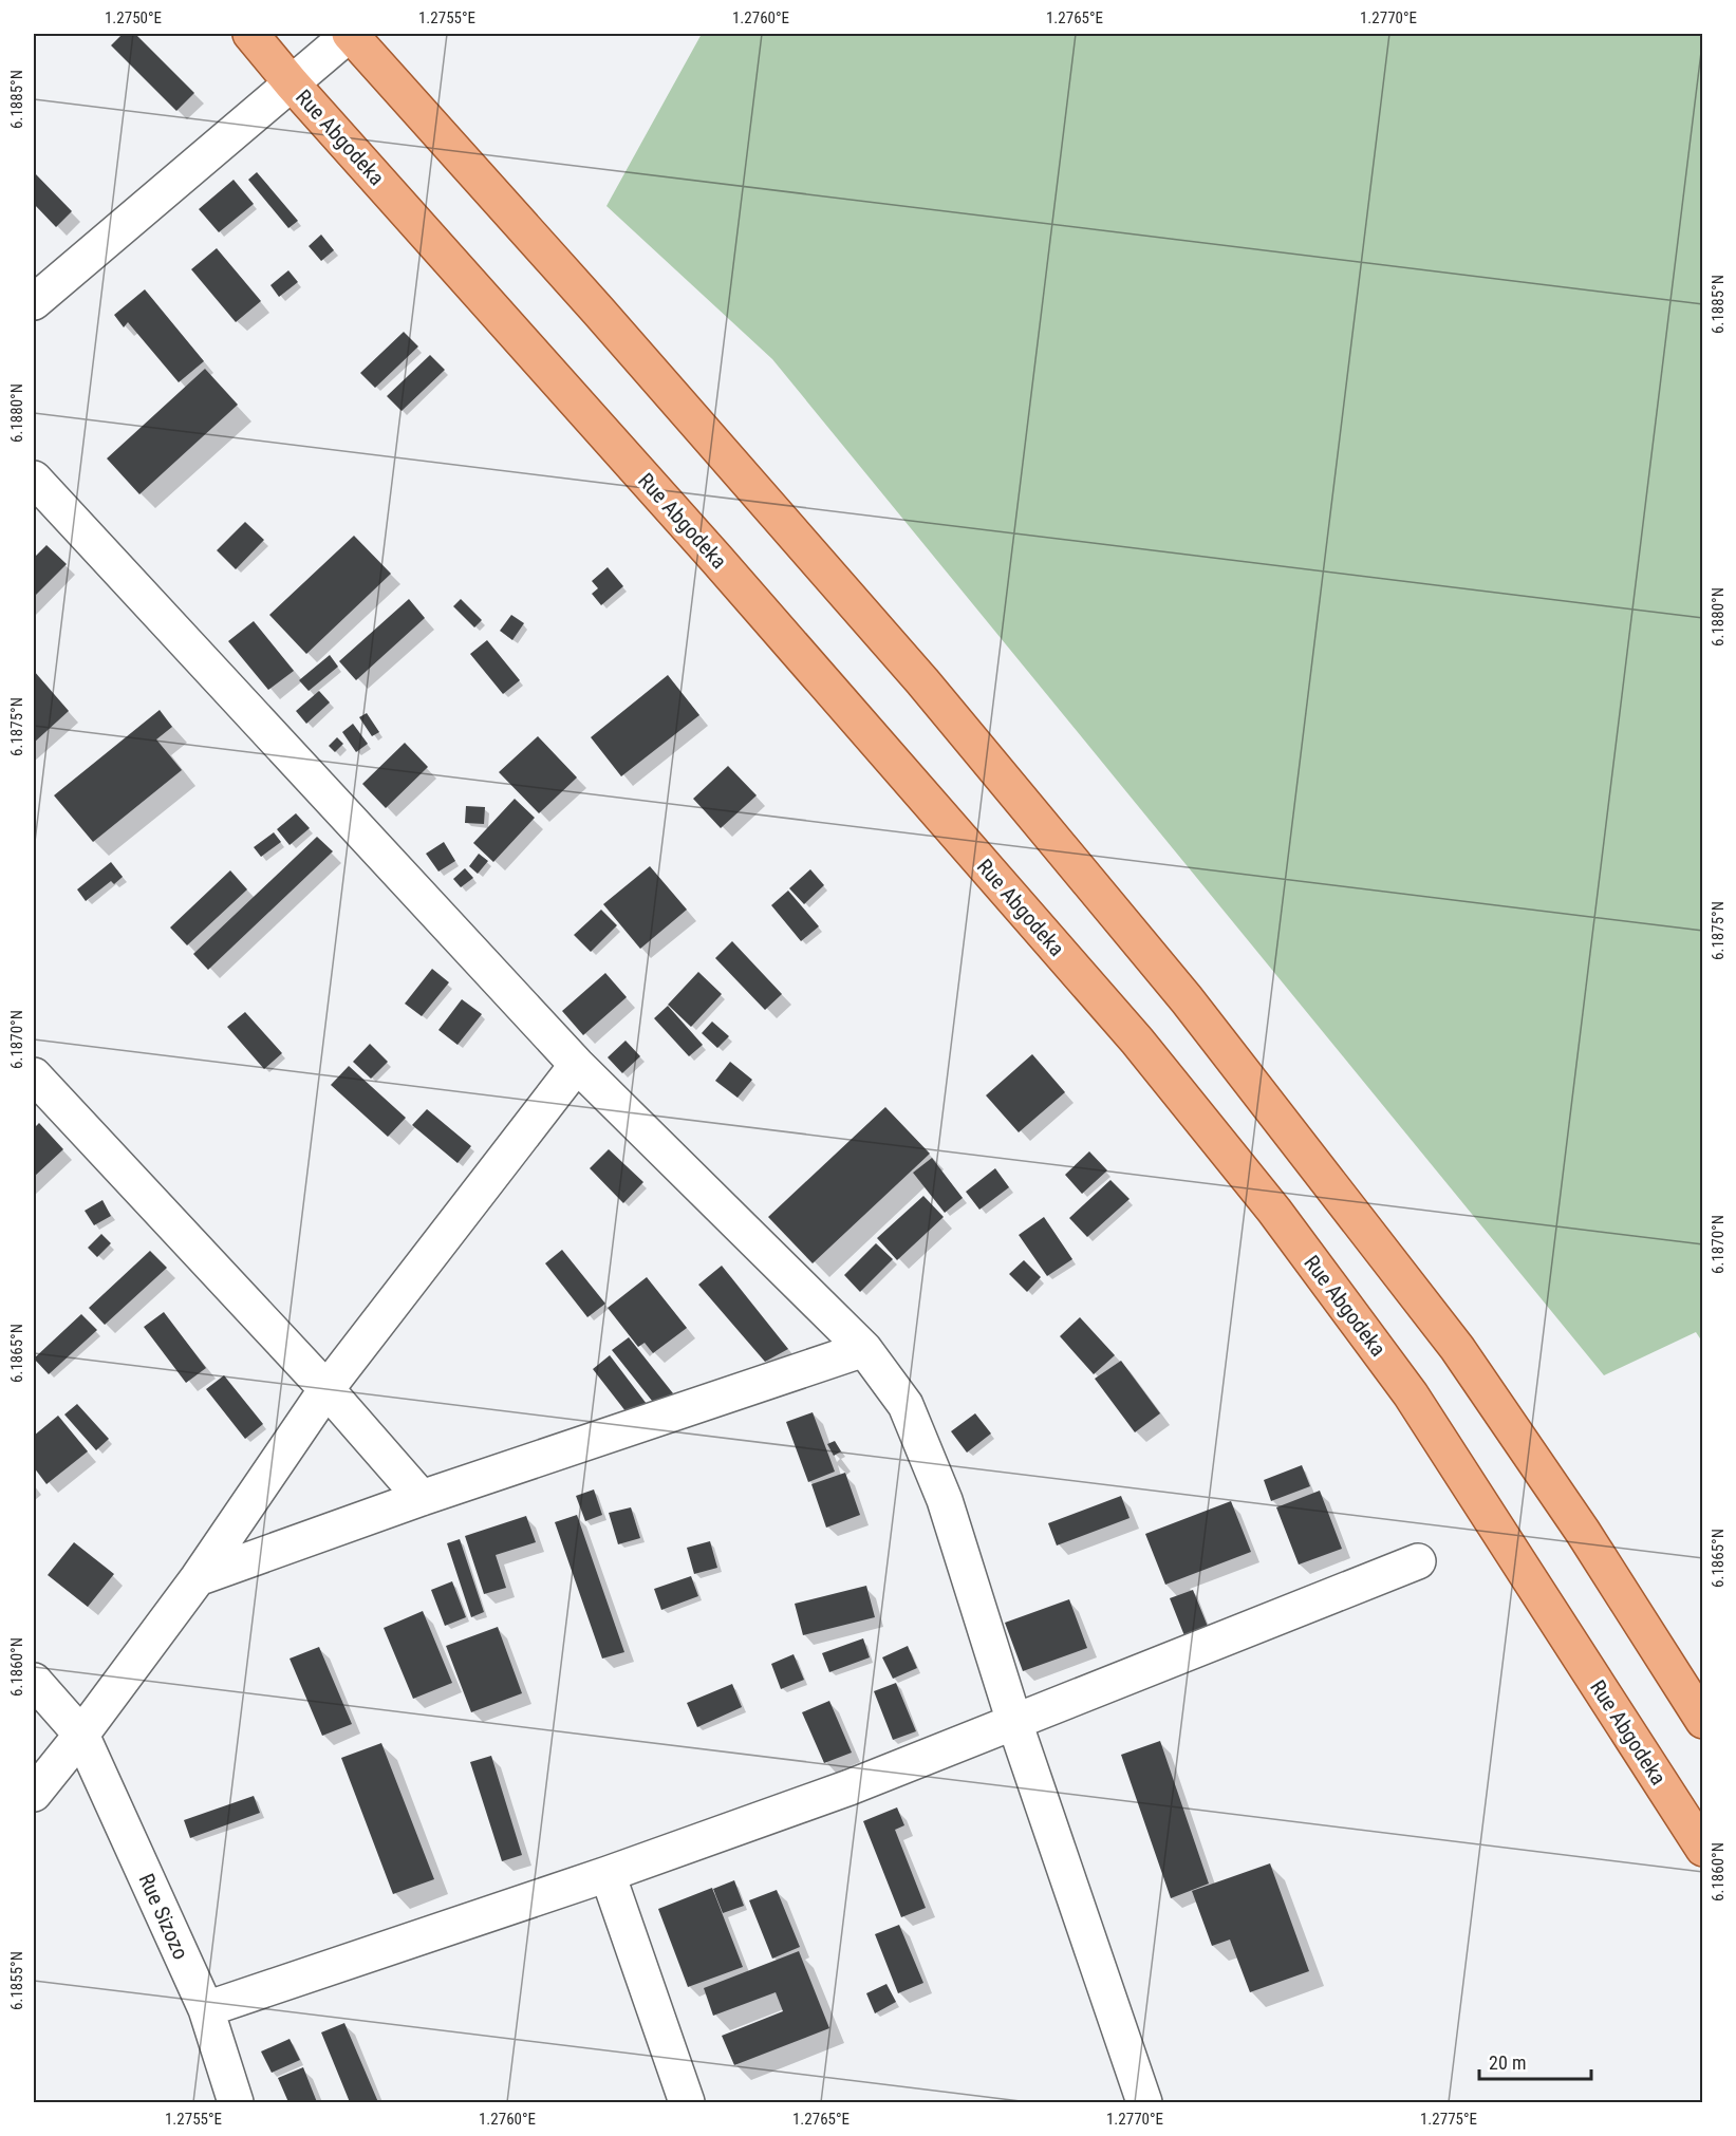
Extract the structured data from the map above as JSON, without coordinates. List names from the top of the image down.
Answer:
{
  "streets": {
    "main road": ["Rue Abgodeka"],
    "street": ["Rue Sizozo"]
  },
  "scale_bar": "20 m",
  "coordinates": [
    "1.2750°E",
    "1.2755°E",
    "1.2760°E",
    "1.2765°E",
    "1.2770°E",
    "6.1885°N",
    "6.1880°N",
    "6.1875°N",
    "6.1870°N",
    "6.1865°N",
    "6.1860°N",
    "6.1855°N",
    "1.2775°E"
  ]
}
